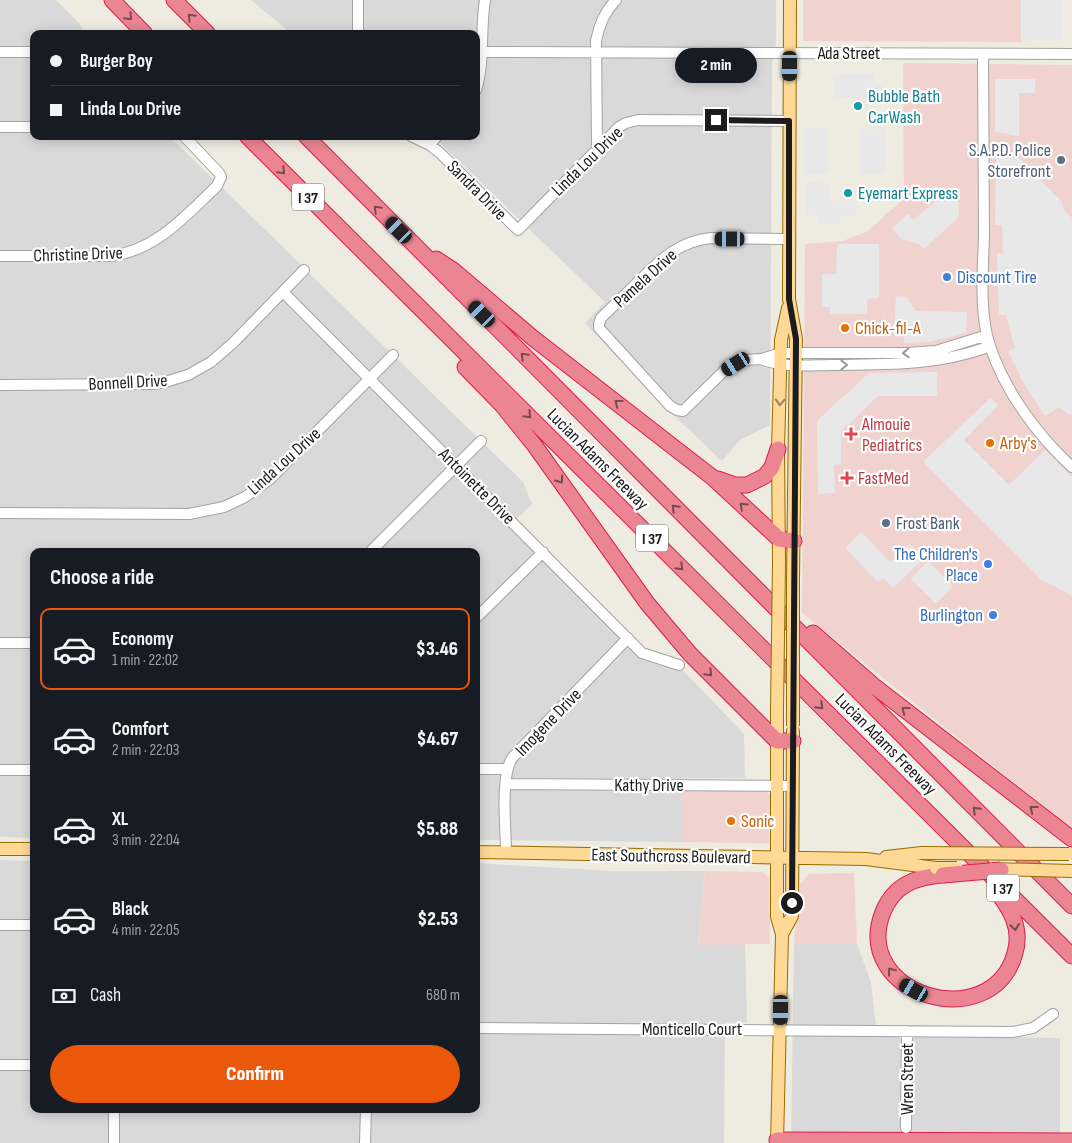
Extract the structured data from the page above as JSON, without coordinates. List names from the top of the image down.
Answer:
{
  "streets": {
    "highway": ["I 37", "Lucian Adams Freeway"],
    "main road": ["East Southcross Boulevard"],
    "street": [
      "Ada Street",
      "Linda Lou Drive",
      "Sandra Drive",
      "Christine Drive",
      "Pamela Drive",
      "Bonnell Drive",
      "Antoinette Drive",
      "Imogene Drive",
      "Kathy Drive",
      "Monticello Court",
      "Wren Street"
    ]
  },
  "crossings": [
    ["Linda Lou Drive", "Sandra Drive"],
    ["Linda Lou Drive", "Antoinette Drive"],
    ["Bonnell Drive", "Antoinette Drive"],
    ["Antoinette Drive", "Imogene Drive"],
    ["Imogene Drive", "Kathy Drive"],
    ["Imogene Drive", "East Southcross Boulevard"],
    ["Monticello Court", "Wren Street"]
  ],
  "places": {
    "other": [
      "Bubble Bath CarWash",
      "S.A.P.D. Police Storefront",
      "Eyemart Express",
      "Discount Tire",
      "Chick-fil-A",
      "Arby's",
      "Frost Bank",
      "The Children's Place",
      "Burlington",
      "Sonic"
    ],
    "health": ["Almouie Pediatrics", "FastMed"]
  },
  "page": {
    "banner": ["Burger Boy", "Linda Lou Drive"],
    "bubble": "2 min",
    "heading": "Choose a ride",
    "list": [
      {
        "name": "Economy",
        "note": "1 min · 22:02",
        "value": "$3.46"
      },
      {
        "name": "Comfort",
        "note": "2 min · 22:03",
        "value": "$4.67"
      },
      {
        "name": "XL",
        "note": "3 min · 22:04",
        "value": "$5.88"
      },
      {
        "name": "Black",
        "note": "4 min · 22:05",
        "value": "$2.53"
      }
    ],
    "pay": ["Cash", "680 m"],
    "buttons": "Confirm"
  }
}
